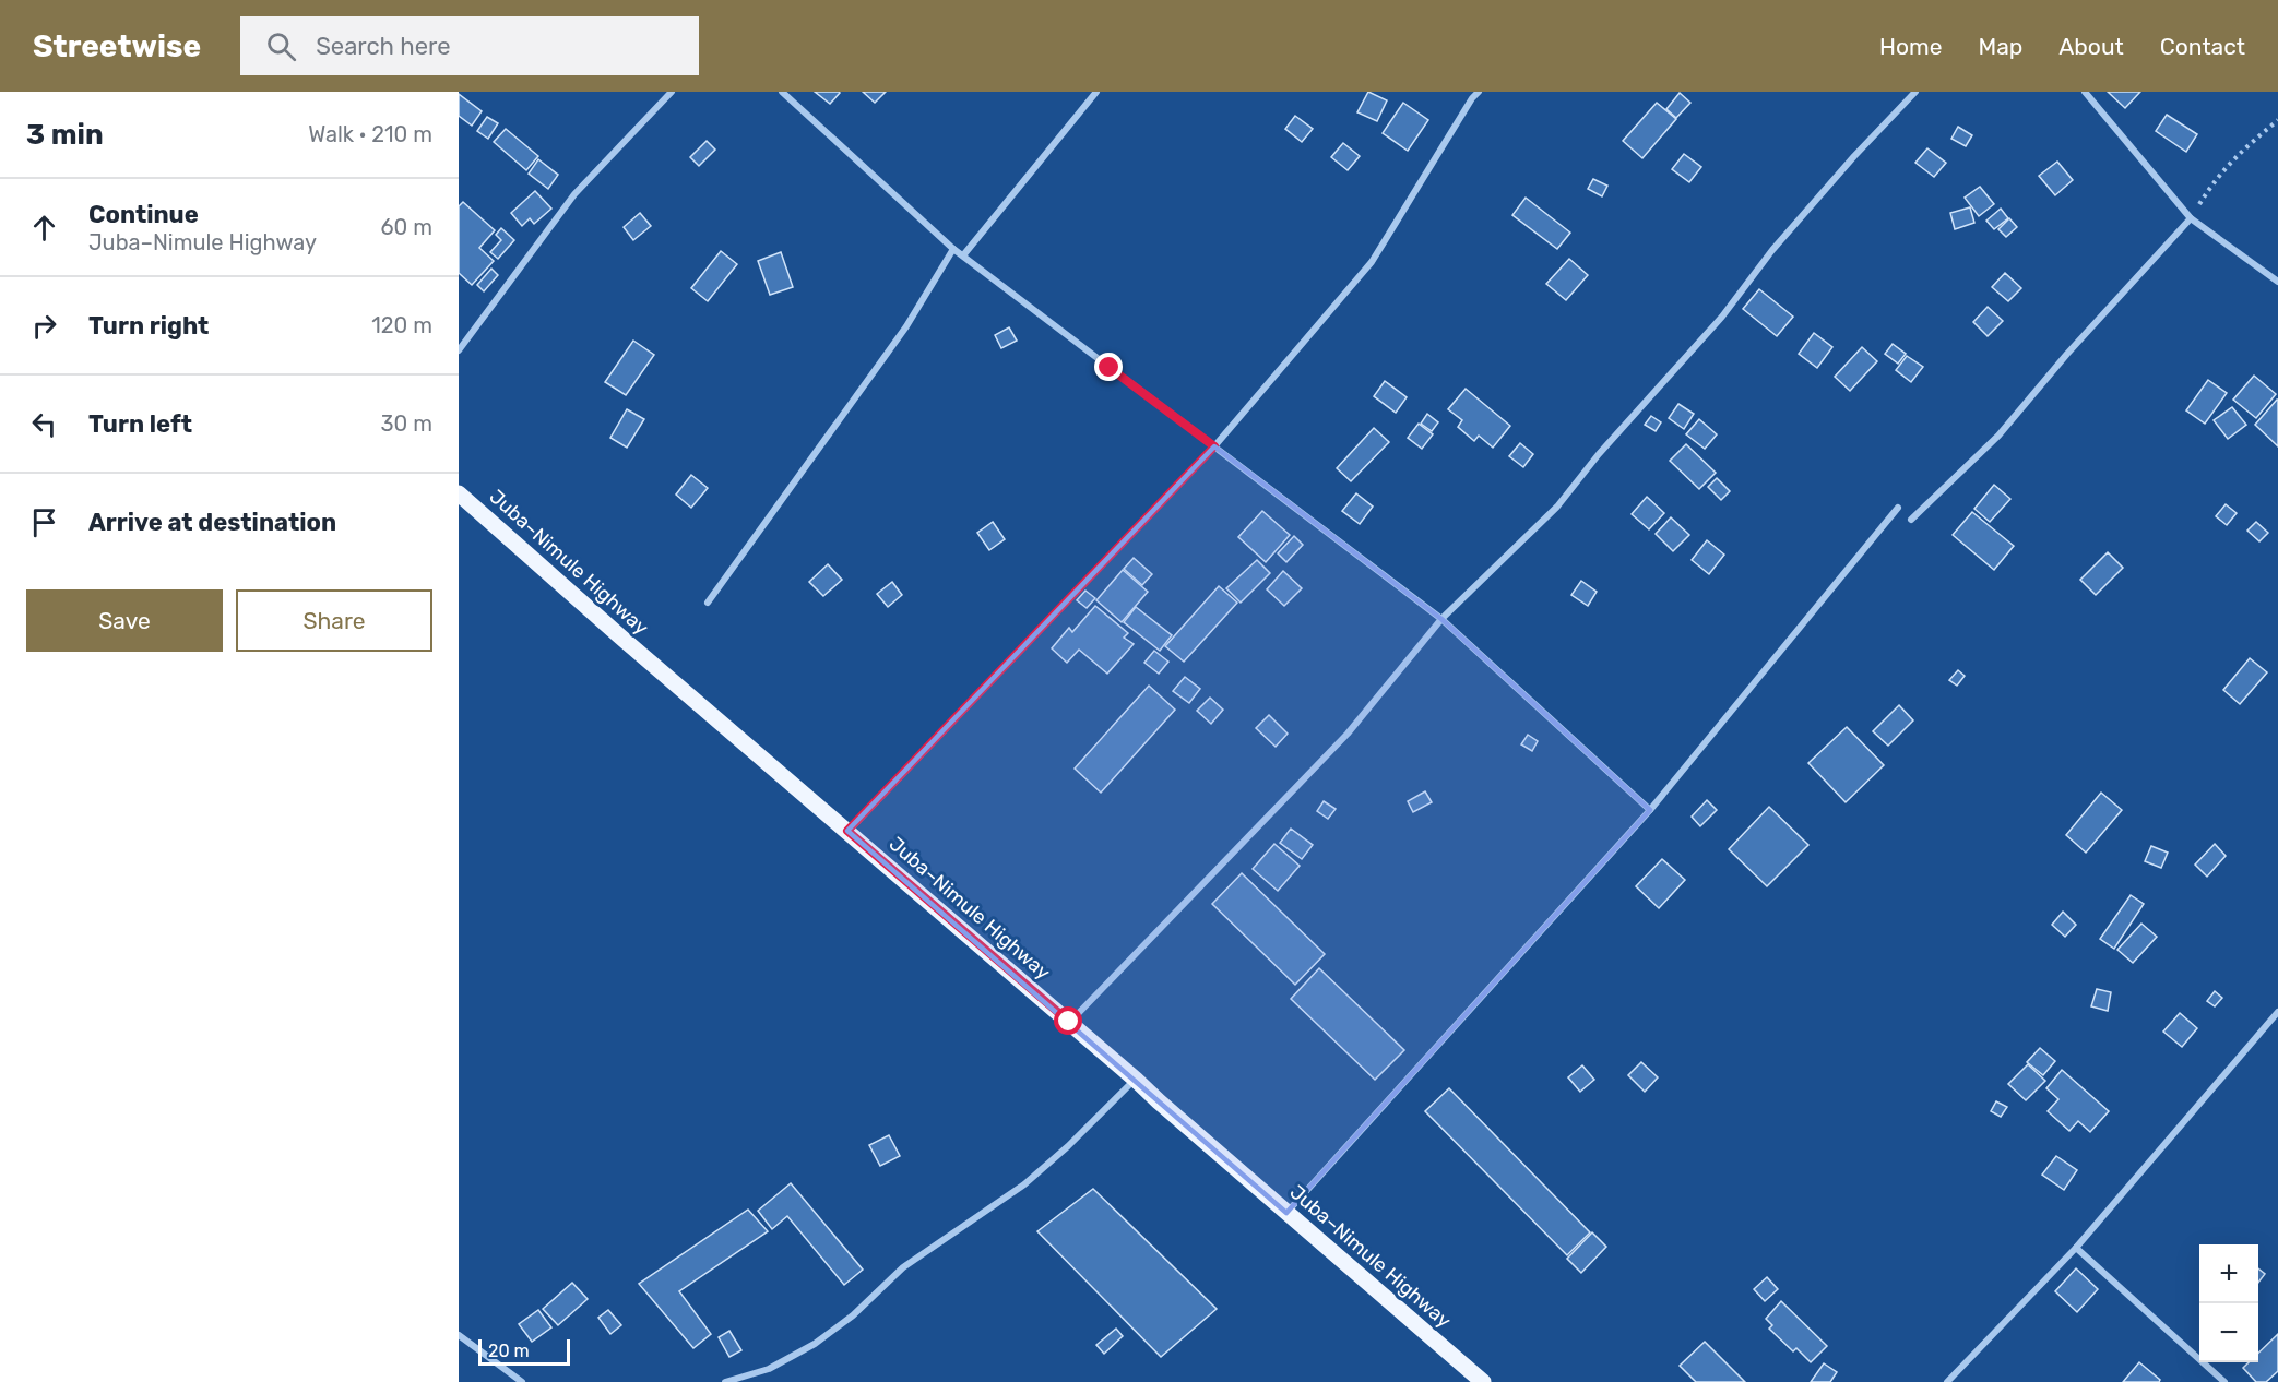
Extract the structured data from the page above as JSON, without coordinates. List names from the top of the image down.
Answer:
{
  "streets": {
    "main road": ["Juba–Nimule Highway"]
  },
  "scale_bar": "20 m",
  "page": {
    "header": "Streetwise",
    "search": "Search here",
    "nav": [
      "Home",
      "Map",
      "About",
      "Contact"
    ],
    "heading": ["3 min", "Walk · 210 m"],
    "list": [
      ["Continue", "Juba–Nimule Highway", "60 m"],
      ["Turn right", "120 m"],
      ["Turn left", "30 m"],
      "Arrive at destination"
    ],
    "buttons": ["Save", "Share"],
    "map_buttons": ["+", "−"],
    "scale": "20 m"
  }
}
